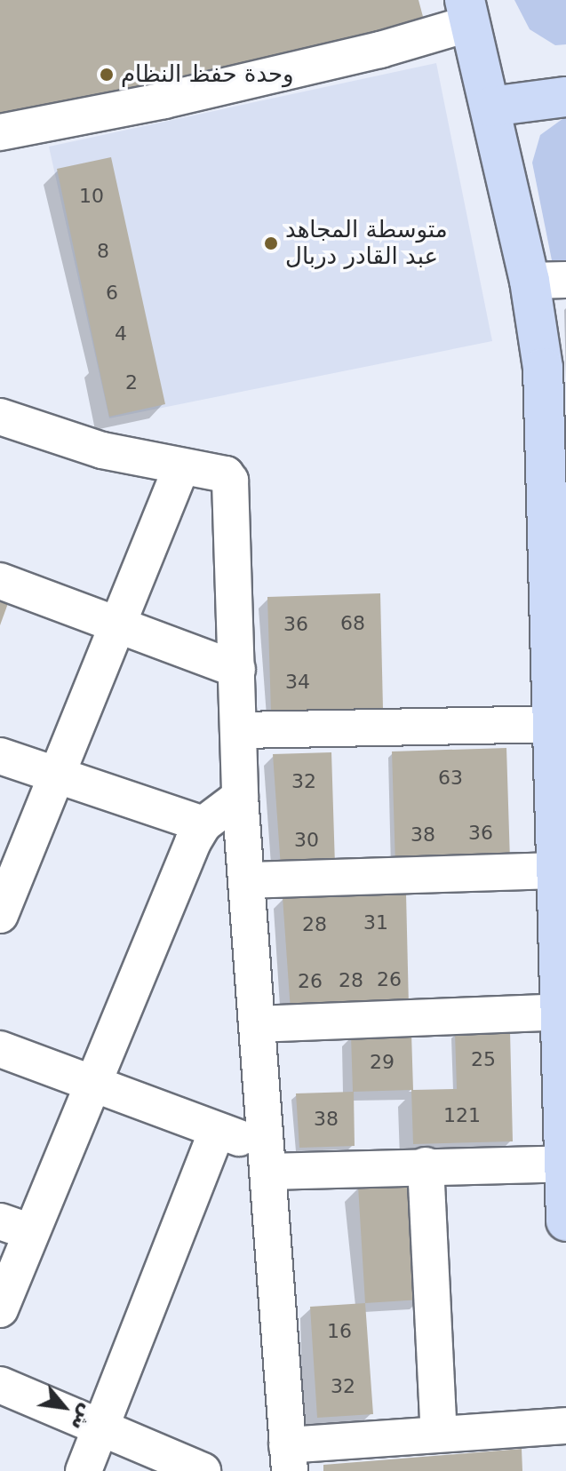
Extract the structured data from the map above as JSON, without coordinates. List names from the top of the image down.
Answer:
{
  "places": ["وحدة حفظ النظام", "متوسطة المجاهد عبد القادر دربال"],
  "house_numbers": [
    "10",
    "8",
    "6",
    "4",
    "2",
    "68",
    "36",
    "34",
    "63",
    "32",
    "36",
    "38",
    "30",
    "31",
    "28",
    "26",
    "28",
    "26",
    "25",
    "29",
    "121",
    "38",
    "16",
    "32"
  ],
  "north": "bottom right"
}
